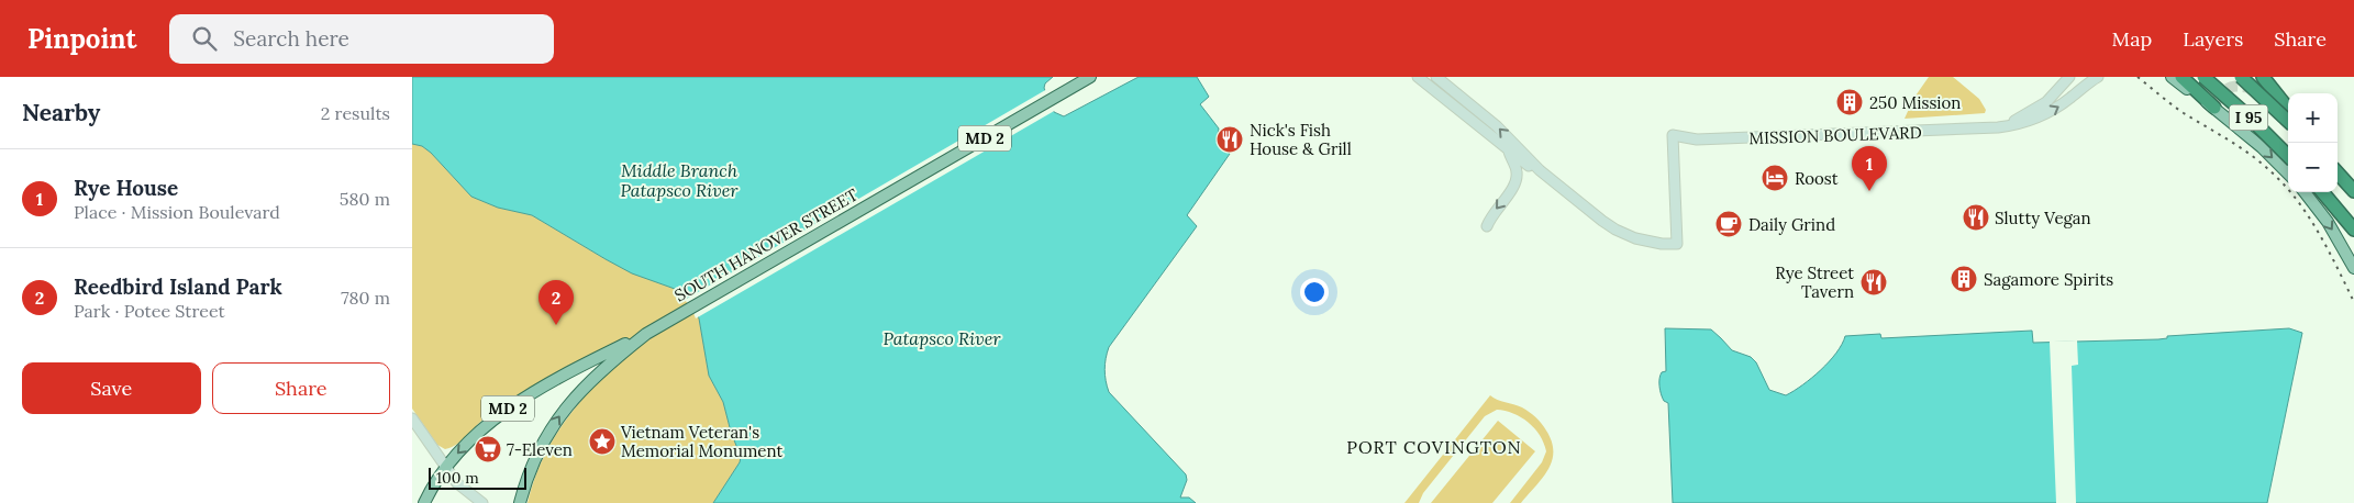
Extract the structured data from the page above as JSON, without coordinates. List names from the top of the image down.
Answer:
{
  "streets": {
    "highway": ["I 95"],
    "main road": ["MD 2", "SOUTH HANOVER STREET"],
    "street": ["MISSION BOULEVARD"]
  },
  "crossings": [
    ["MD 2", "SOUTH HANOVER STREET"]
  ],
  "districts": ["PORT COVINGTON"],
  "water": ["Middle Branch Patapsco River", "Patapsco River"],
  "places": {
    "building": ["250 Mission", "Sagamore Spirits"],
    "restaurant": ["Nick's Fish House & Grill", "Slutty Vegan", "Rye Street Tavern"],
    "hotel": ["Roost"],
    "cafe": ["Daily Grind"],
    "place": ["Vietnam Veteran's Memorial Monument"],
    "supermarket": ["7-Eleven"]
  },
  "scale_bar": "100 m",
  "page": {
    "header": "Pinpoint",
    "search": "Search here",
    "nav": ["Map", "Layers", "Share"],
    "heading": ["Nearby", "2 results"],
    "map_buttons": ["+", "−"],
    "pins": ["1", "2"],
    "list": [
      {
        "mark": "1",
        "name": "Rye House",
        "note": "Place · Mission Boulevard",
        "value": "580 m"
      },
      {
        "mark": "2",
        "name": "Reedbird Island Park",
        "note": "Park · Potee Street",
        "value": "780 m"
      }
    ],
    "buttons": ["Save", "Share"],
    "scale": "100 m"
  }
}
